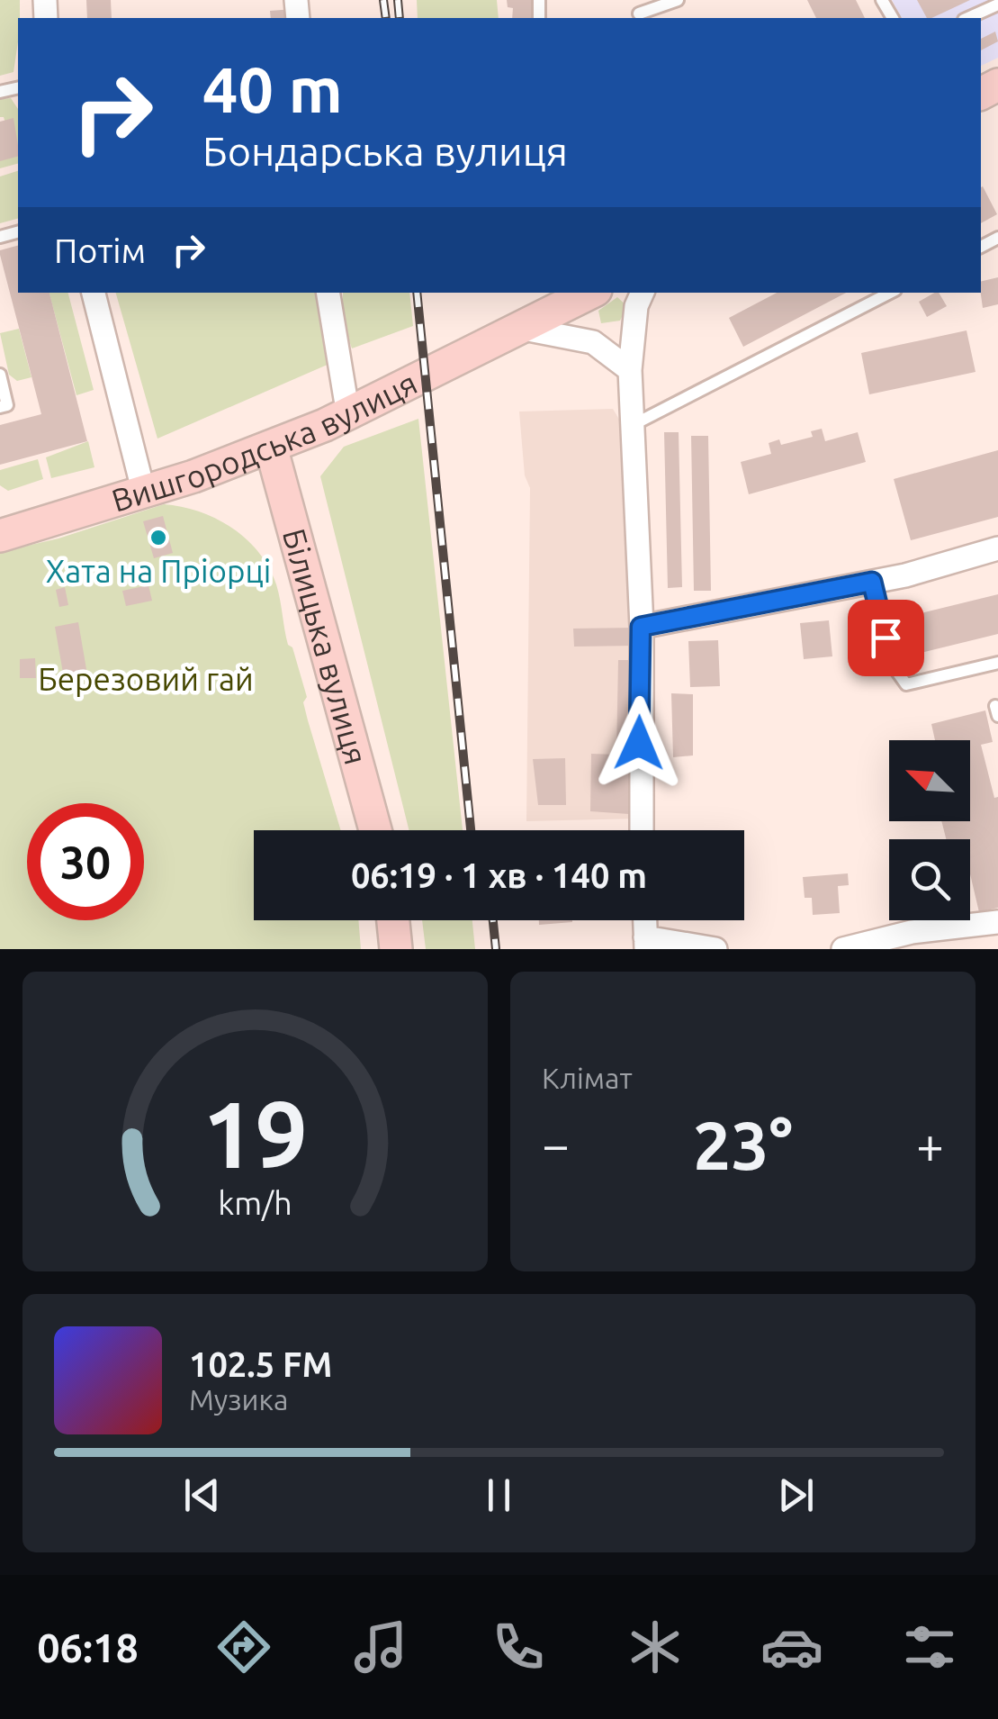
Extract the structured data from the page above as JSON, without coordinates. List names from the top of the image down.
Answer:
{
  "streets": {
    "main road": ["Вишгородська вулиця", "Білицька вулиця"]
  },
  "crossings": [
    ["Вишгородська вулиця", "Білицька вулиця"]
  ],
  "parks": ["Березовий гай"],
  "places": ["Хата на Пріорці"],
  "north": "top left",
  "page": {
    "turn": ["40 m", "Бондарська вулиця"],
    "then": "Потім",
    "limit": "30",
    "trip": "06:19 · 1 хв · 140 m",
    "tile": "Клімат",
    "heat": ["−", "23°", "+"],
    "song": ["102.5 FM", "Музика"],
    "tabs": "06:18",
    "gauge": ["19", "km/h"]
  }
}
